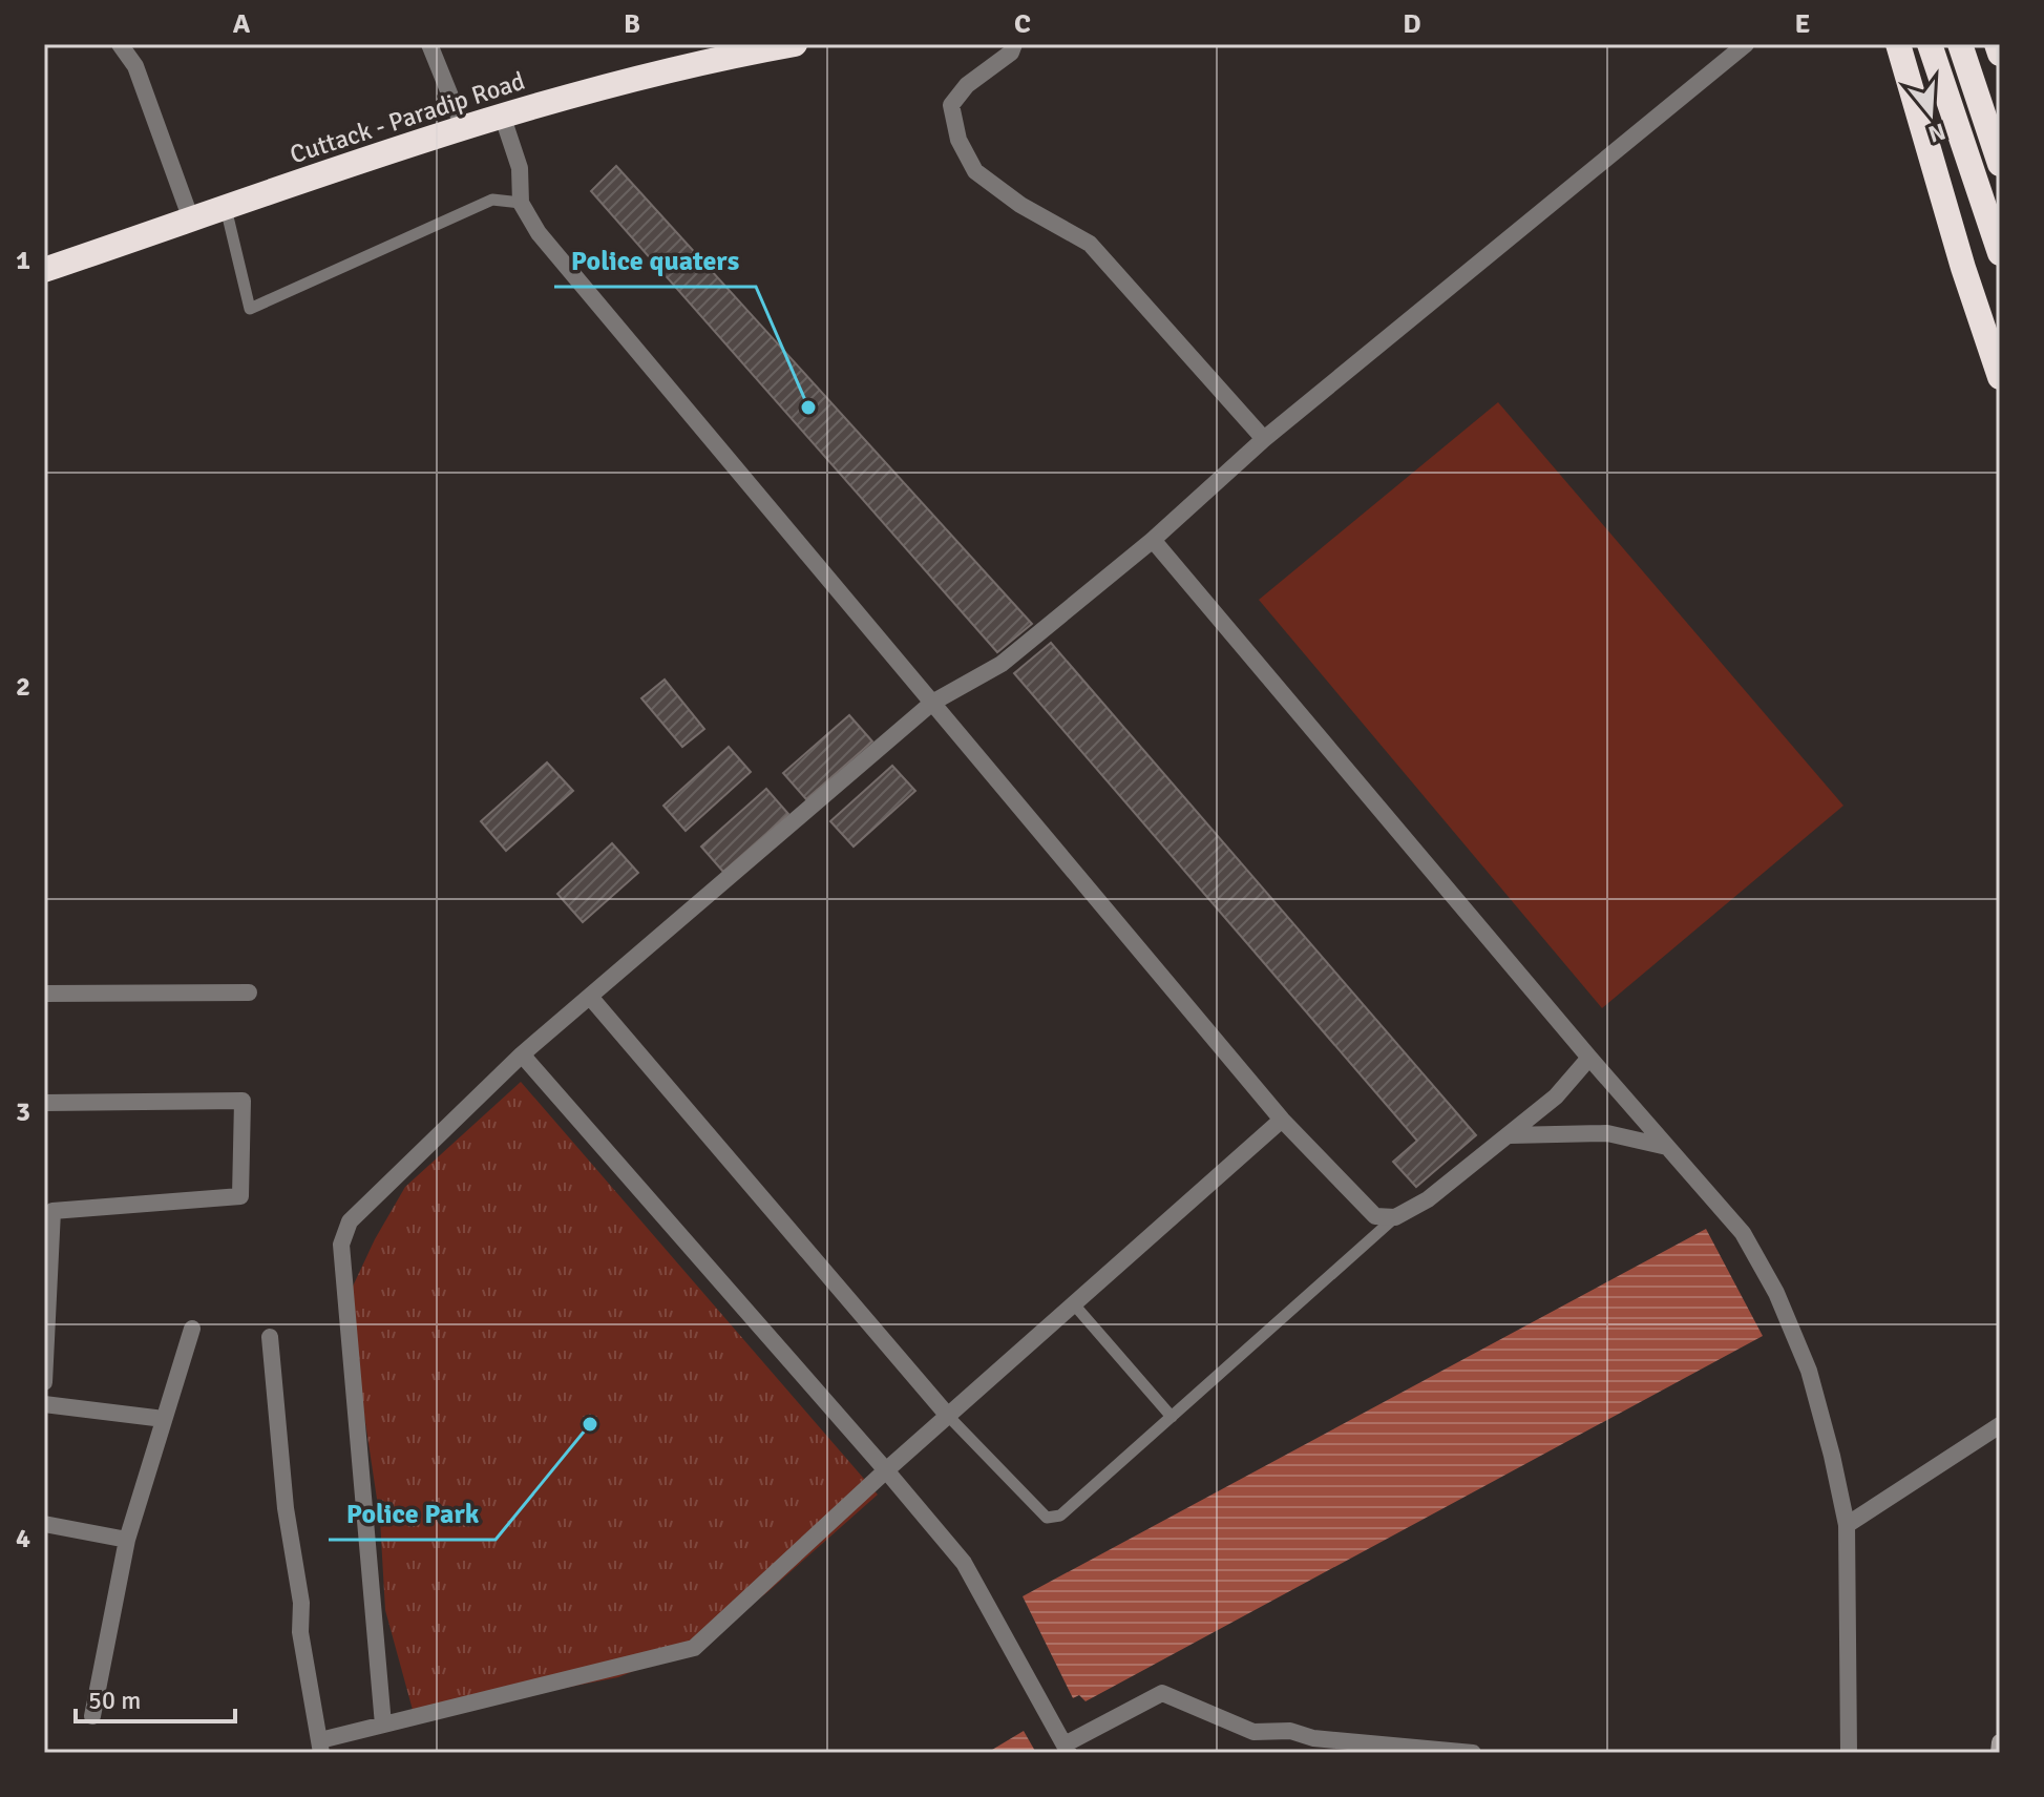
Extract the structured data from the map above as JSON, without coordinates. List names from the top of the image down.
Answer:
{
  "streets": {
    "highway": ["Cuttack - Paradip Road"]
  },
  "places": ["Police quaters", "Police Park"],
  "scale_bar": "50 m",
  "north": "bottom",
  "grid": {
    "columns": [
      "A",
      "B",
      "C",
      "D",
      "E"
    ],
    "rows": [
      "1",
      "2",
      "3",
      "4"
    ]
  }
}
